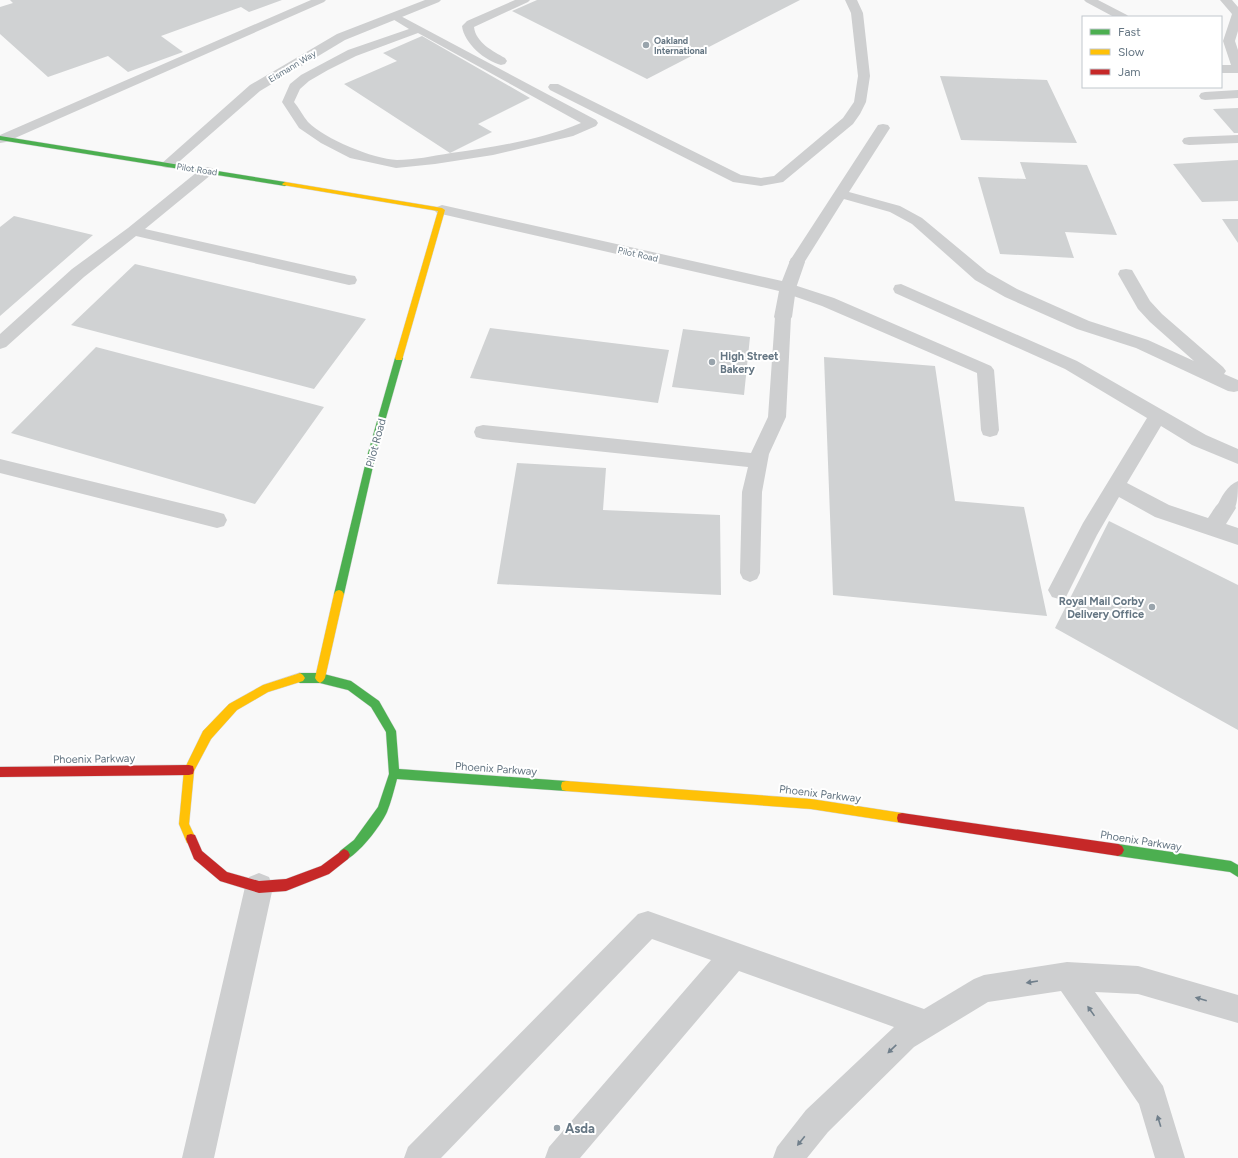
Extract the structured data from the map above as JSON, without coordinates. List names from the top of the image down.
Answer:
{
  "streets": {
    "street": ["Eismann Way", "Pilot Road", "Phoenix Parkway"]
  },
  "crossings": [
    ["Eismann Way", "Pilot Road"]
  ],
  "places": [
    "Oakland International",
    "High Street Bakery",
    "Royal Mail Corby Delivery Office",
    "Asda"
  ],
  "legend": ["Fast", "Slow", "Jam"]
}
